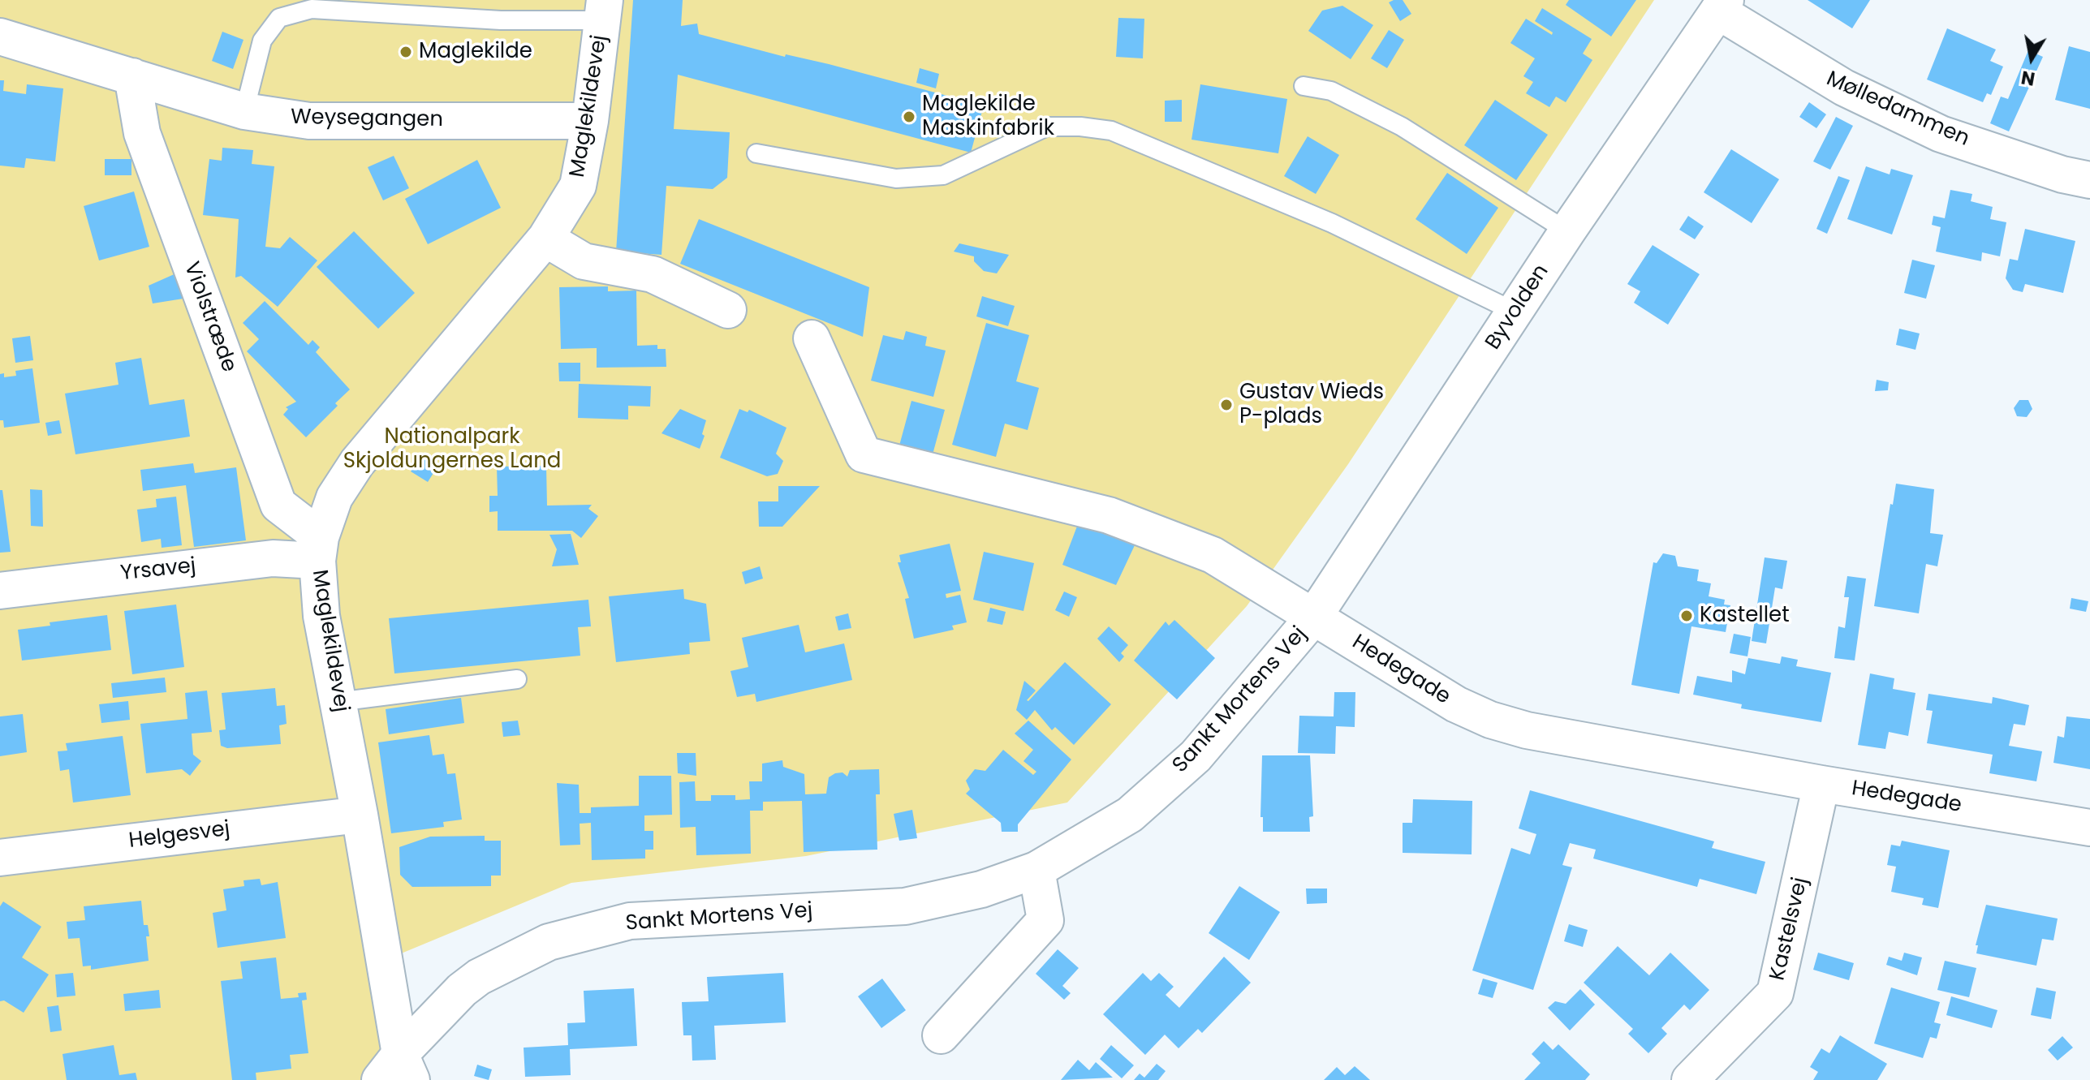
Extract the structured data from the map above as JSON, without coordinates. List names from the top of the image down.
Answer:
{
  "streets": {
    "street": [
      "Maglekildevej",
      "Mølledammen",
      "Weysegangen",
      "Byvolden",
      "Violstræde",
      "Yrsavej",
      "Hedegade",
      "Sankt Mortens Vej",
      "Helgesvej",
      "Kastelsvej"
    ]
  },
  "crossings": [
    ["Maglekildevej", "Weysegangen"],
    ["Maglekildevej", "Violstræde"],
    ["Maglekildevej", "Yrsavej"],
    ["Maglekildevej", "Sankt Mortens Vej"],
    ["Maglekildevej", "Helgesvej"],
    ["Mølledammen", "Byvolden"],
    ["Weysegangen", "Violstræde"],
    ["Byvolden", "Hedegade"],
    ["Byvolden", "Sankt Mortens Vej"],
    ["Violstræde", "Yrsavej"],
    ["Hedegade", "Sankt Mortens Vej"],
    ["Hedegade", "Kastelsvej"]
  ],
  "parks": ["Nationalpark Skjoldungernes Land"],
  "places": [
    "Maglekilde",
    "Maglekilde Maskinfabrik",
    "Gustav Wieds P-plads",
    "Kastellet"
  ],
  "north": "bottom"
}
